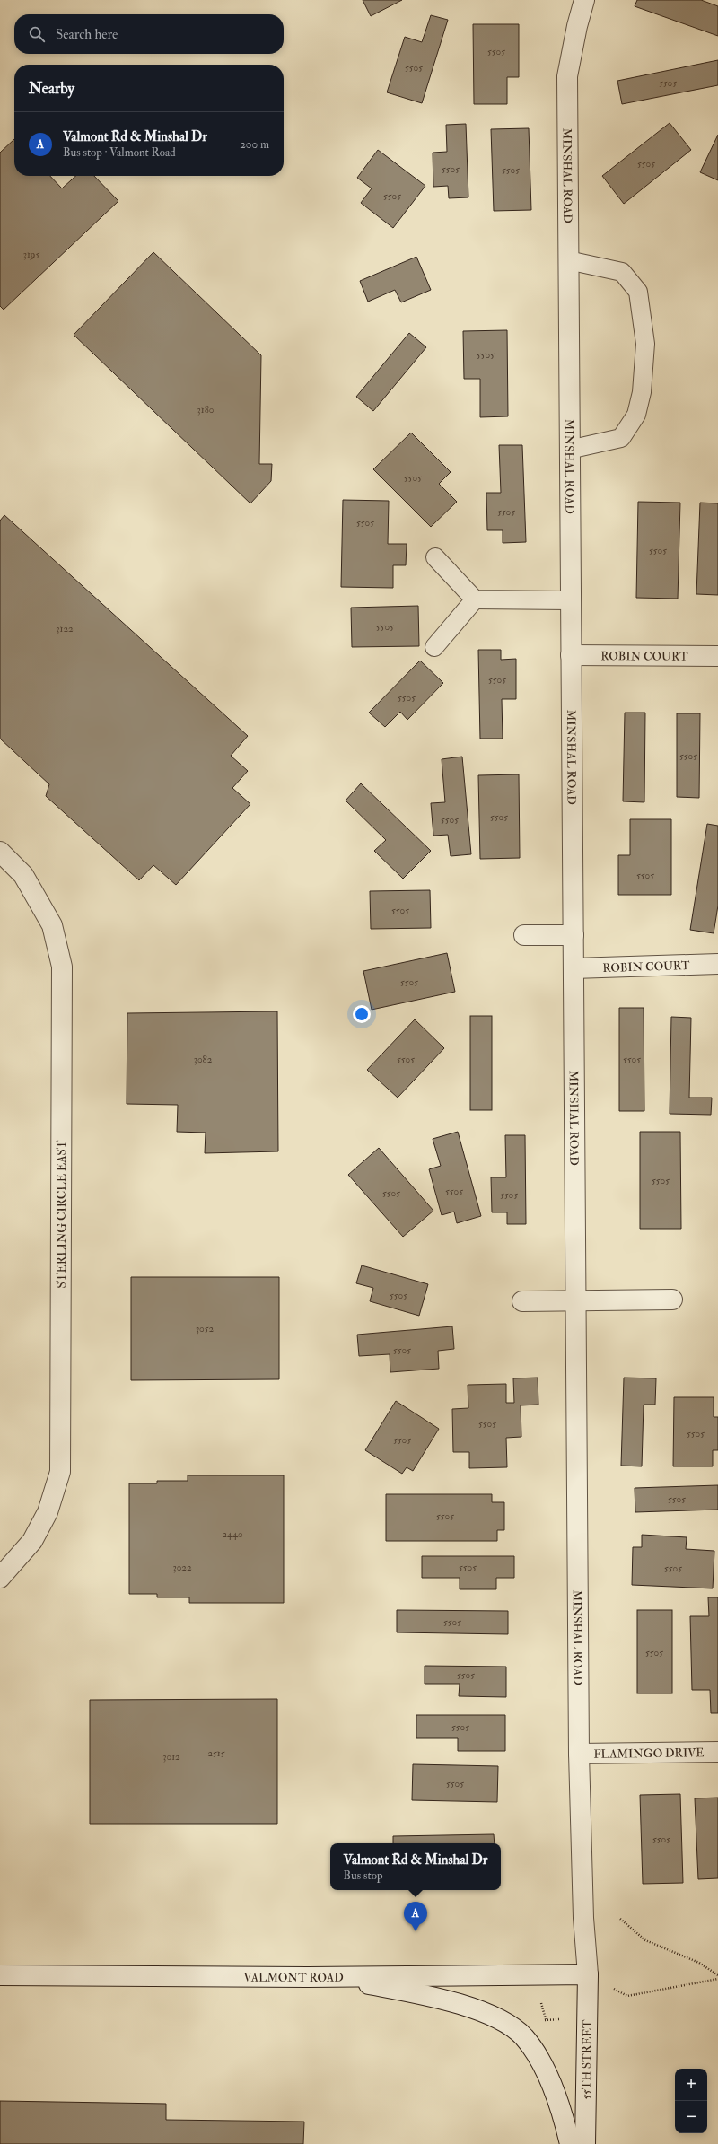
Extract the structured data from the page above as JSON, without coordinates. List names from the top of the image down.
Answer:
{
  "streets": {
    "street": [
      "MINSHAL ROAD",
      "ROBIN COURT",
      "STERLING CIRCLE EAST",
      "FLAMINGO DRIVE",
      "VALMONT ROAD",
      "55TH STREET"
    ]
  },
  "crossings": [
    ["MINSHAL ROAD", "ROBIN COURT"],
    ["MINSHAL ROAD", "FLAMINGO DRIVE"],
    ["MINSHAL ROAD", "VALMONT ROAD"],
    ["MINSHAL ROAD", "55TH STREET"],
    ["VALMONT ROAD", "55TH STREET"]
  ],
  "house_numbers": [
    "5505",
    "5505",
    "5505",
    "5505",
    "5505",
    "5505",
    "5505",
    "3195",
    "5505",
    "3180",
    "5505",
    "5505",
    "5505",
    "5505",
    "5505",
    "3122",
    "5505",
    "5505",
    "5505",
    "5505",
    "5505",
    "5505",
    "5505",
    "5505",
    "3082",
    "5505",
    "5505",
    "5505",
    "5505",
    "5505",
    "5505",
    "5505",
    "3052",
    "5505",
    "5505",
    "5505",
    "5505",
    "5505",
    "5505",
    "2440",
    "3022",
    "5505",
    "5505",
    "5505",
    "5505",
    "5505",
    "5505",
    "2515",
    "3012",
    "5505",
    "5505"
  ],
  "page": {
    "search": "Search here",
    "heading": "Nearby",
    "list": [
      {
        "mark": "A",
        "name": "Valmont Rd & Minshal Dr",
        "note": "Bus stop · Valmont Road",
        "value": "200 m"
      }
    ],
    "popup": ["Valmont Rd & Minshal Dr", "Bus stop"],
    "pins": "A",
    "map_buttons": ["+", "−"]
  }
}
